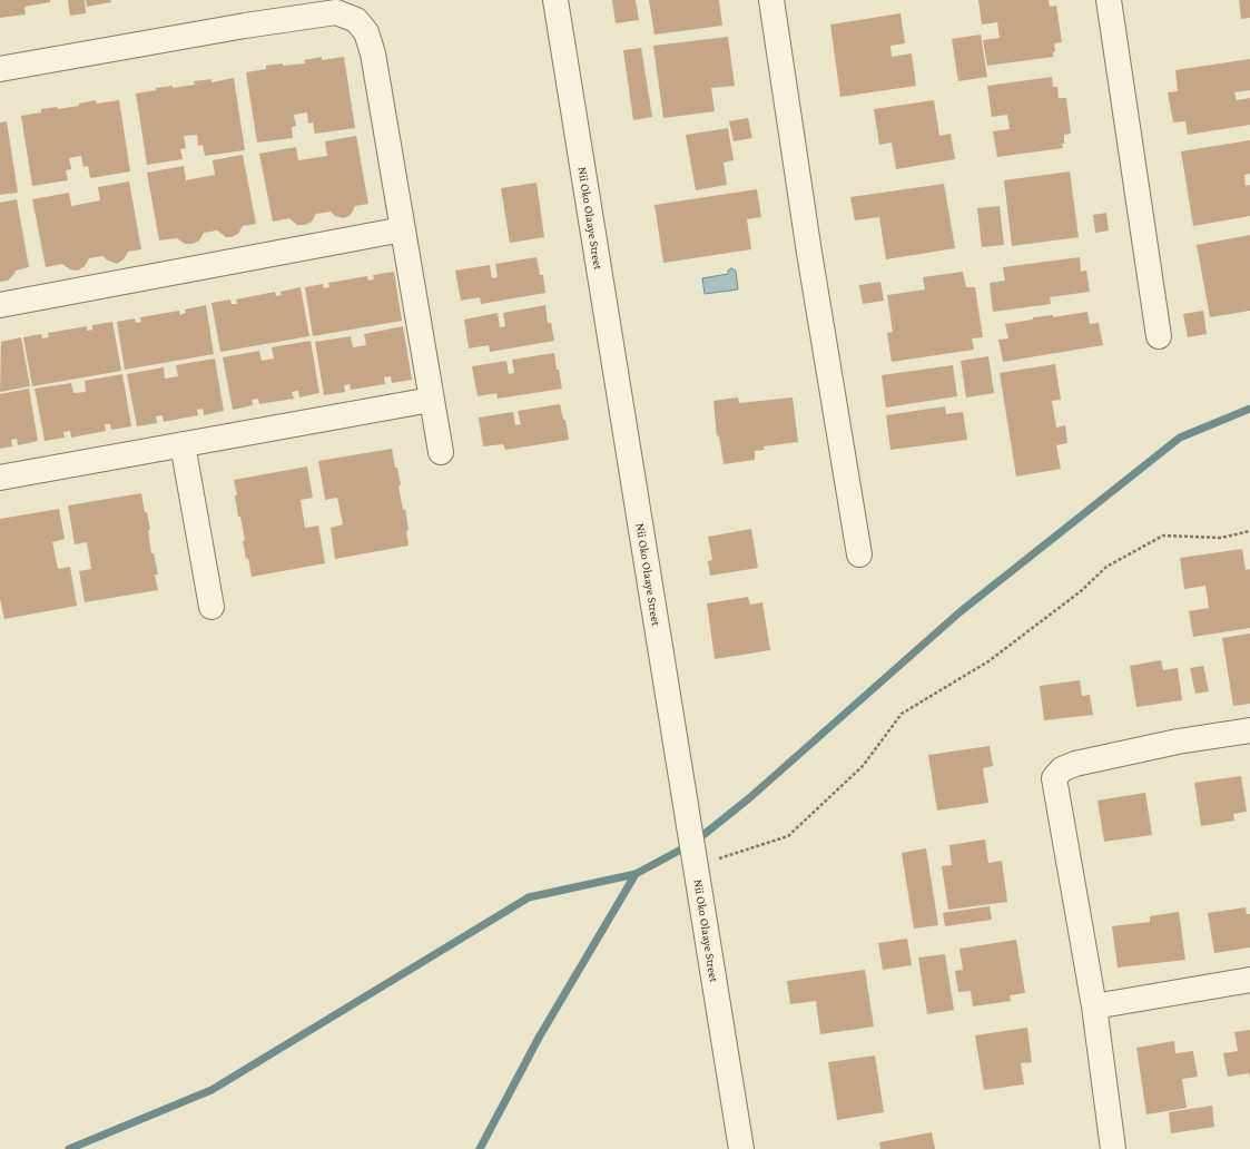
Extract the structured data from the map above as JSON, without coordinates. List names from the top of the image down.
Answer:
{
  "streets": {
    "street": ["Nii Oko Olaaye Street"]
  }
}
